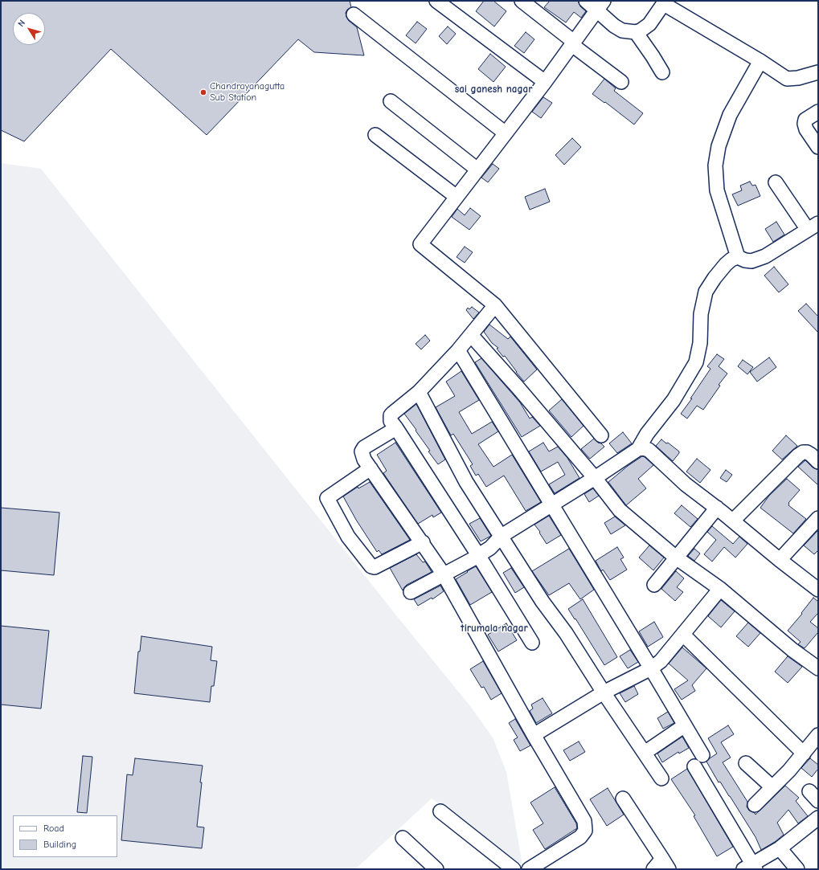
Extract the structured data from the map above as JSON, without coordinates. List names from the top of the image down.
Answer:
{
  "districts": ["sai ganesh nagar", "tirumala nagar"],
  "places": ["Chandrayanagutta Sub Station"],
  "legend": ["Road", "Building"],
  "north": "top left"
}
